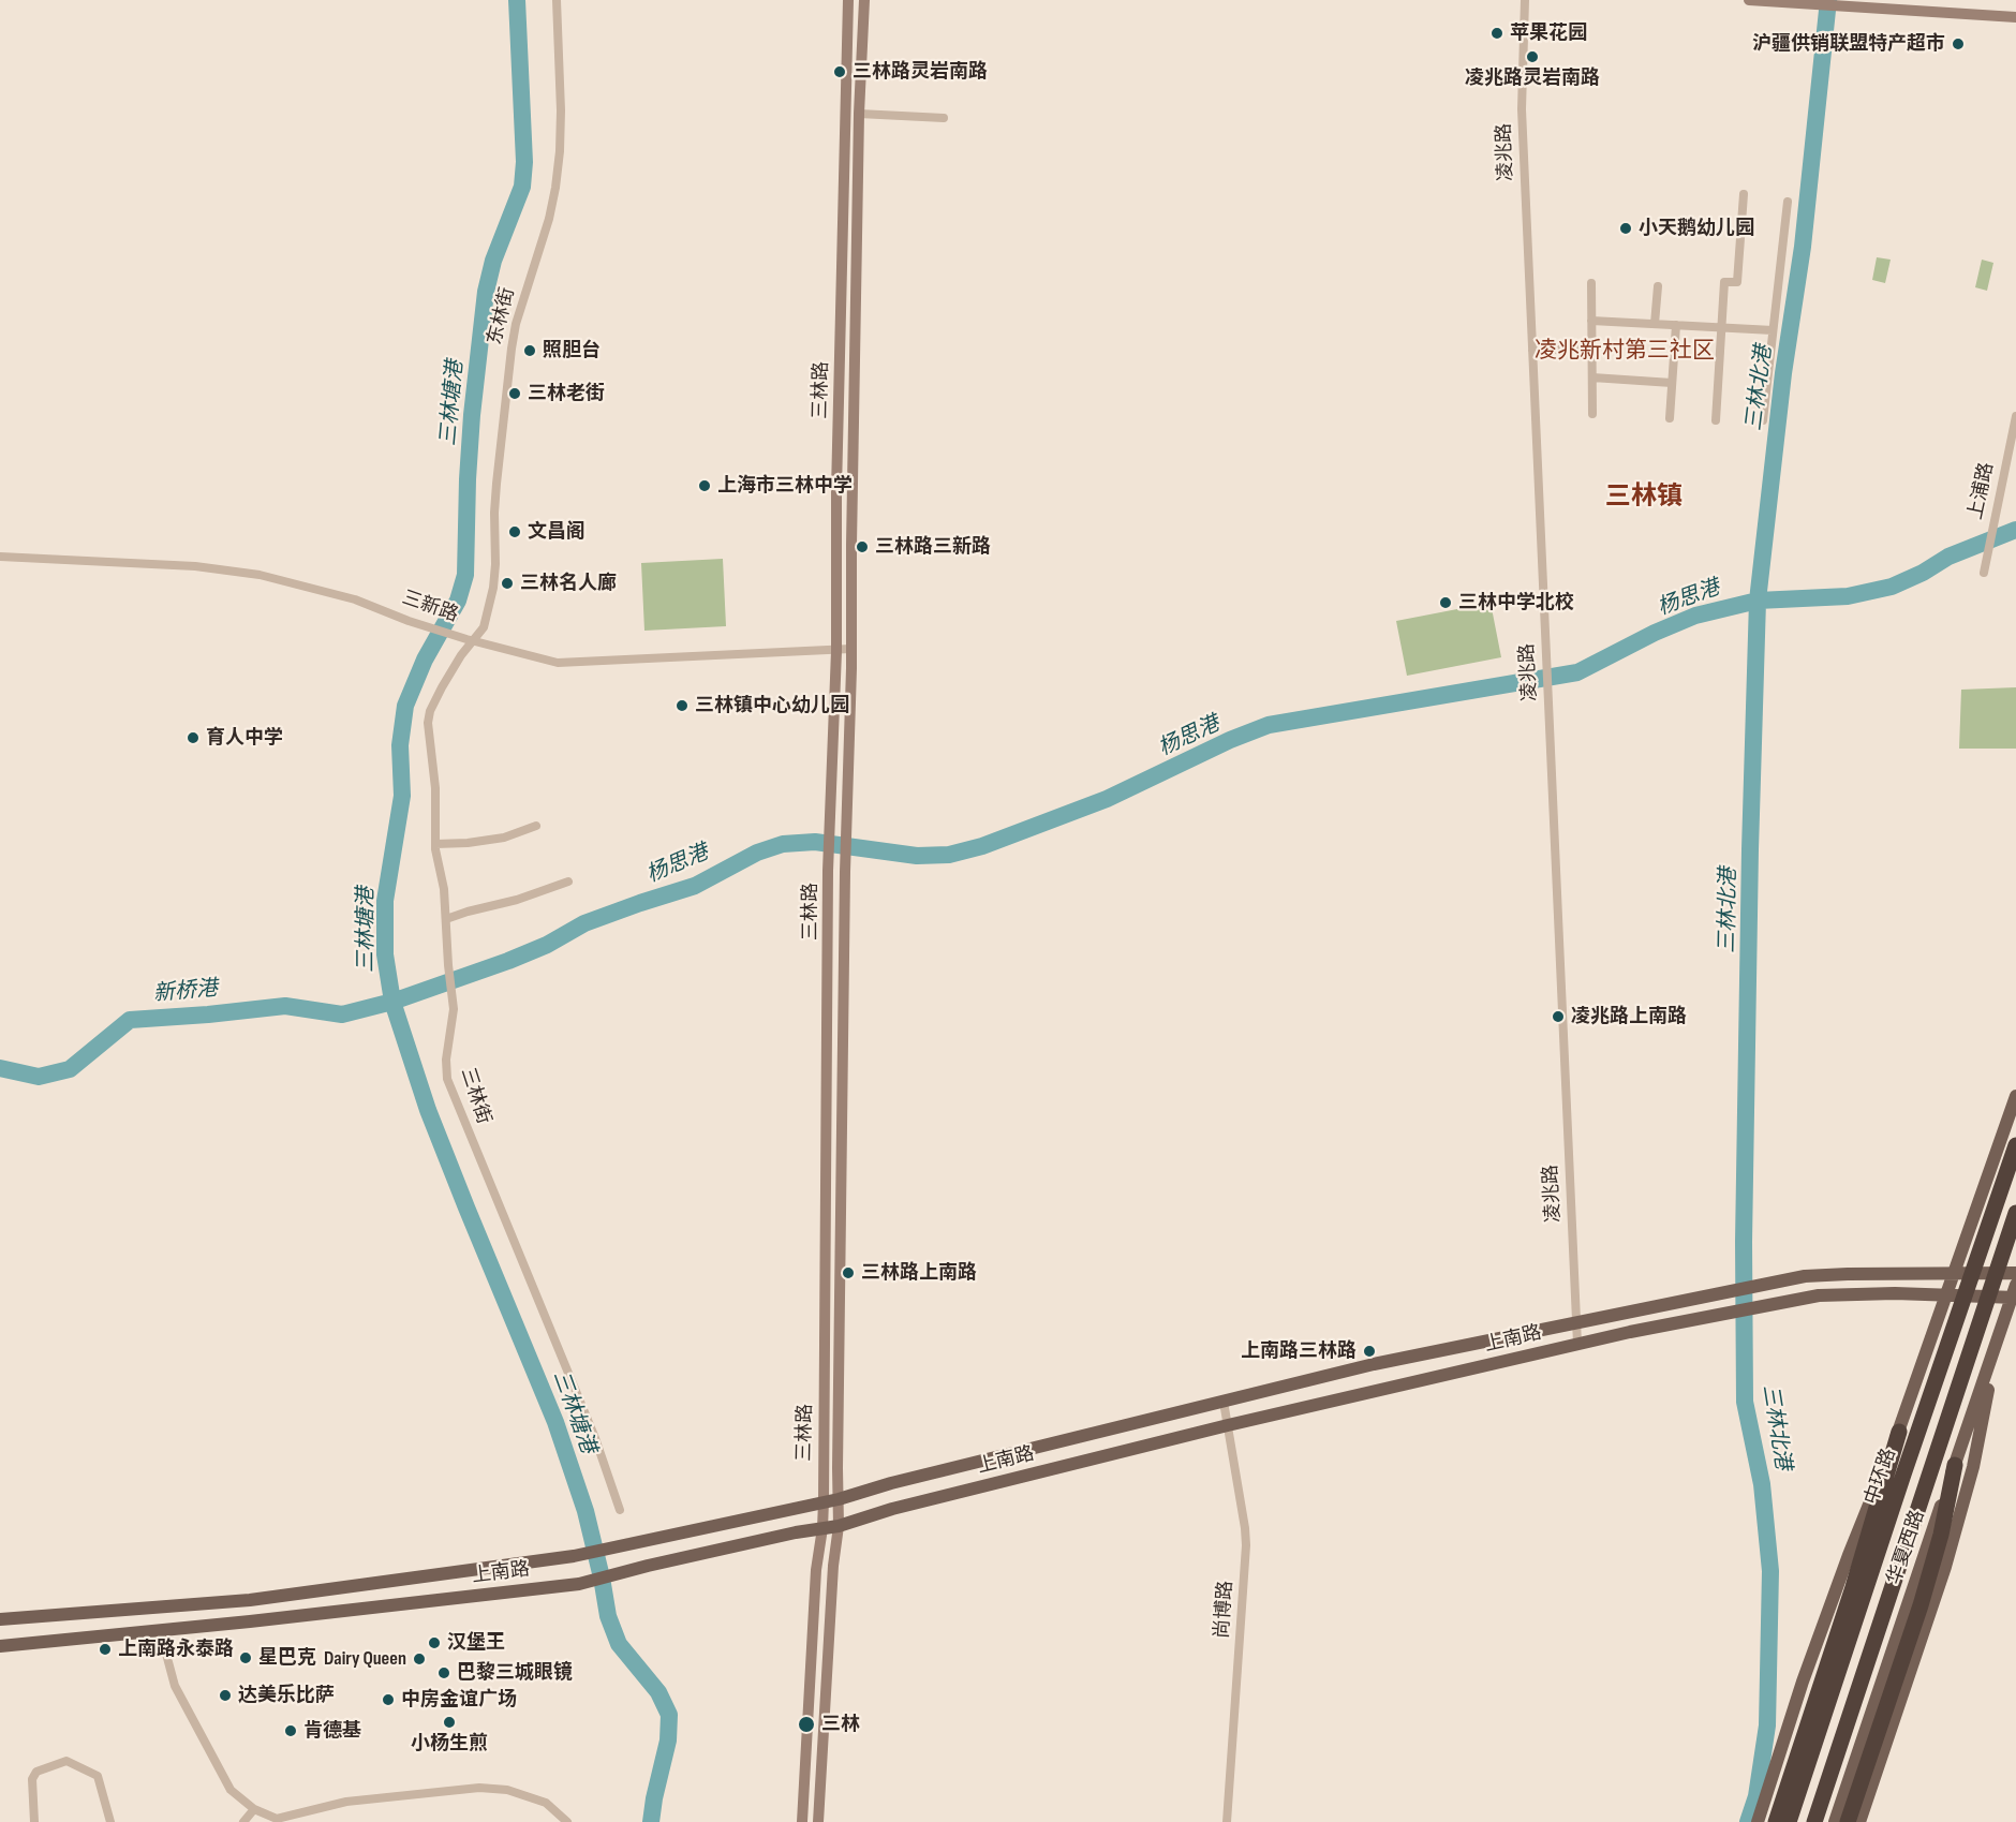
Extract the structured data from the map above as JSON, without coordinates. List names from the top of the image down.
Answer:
{
  "streets": {
    "highway": ["中环路"],
    "main road": ["三林路", "上南路", "华夏西路"],
    "street": [
      "凌兆路",
      "东林街",
      "上浦路",
      "三新路",
      "三林街",
      "尚博路"
    ]
  },
  "crossings": [
    ["凌兆路", "上南路"],
    ["东林街", "三新路"],
    ["东林街", "三林街"],
    ["三林路", "三新路"],
    ["三林路", "上南路"],
    ["三新路", "三林街"],
    ["上南路", "华夏西路"],
    ["上南路", "尚博路"]
  ],
  "districts": ["凌兆新村第三社区", "三林镇"],
  "water": [
    "三林北港",
    "三林塘港",
    "杨思港",
    "新桥港"
  ],
  "places": [
    "苹果花园",
    "沪疆供销联盟特产超市",
    "凌兆路灵岩南路",
    "三林路灵岩南路",
    "小天鹅幼儿园",
    "照胆台",
    "三林老街",
    "上海市三林中学",
    "文昌阁",
    "三林路三新路",
    "三林名人廊",
    "三林中学北校",
    "三林镇中心幼儿园",
    "育人中学",
    "凌兆路上南路",
    "三林路上南路",
    "上南路三林路",
    "汉堡王",
    "上南路永泰路",
    "星巴克",
    "Dairy Queen",
    "巴黎三城眼镜",
    "达美乐比萨",
    "中房金谊广场",
    "小杨生煎",
    "三林",
    "肯德基"
  ]
}
